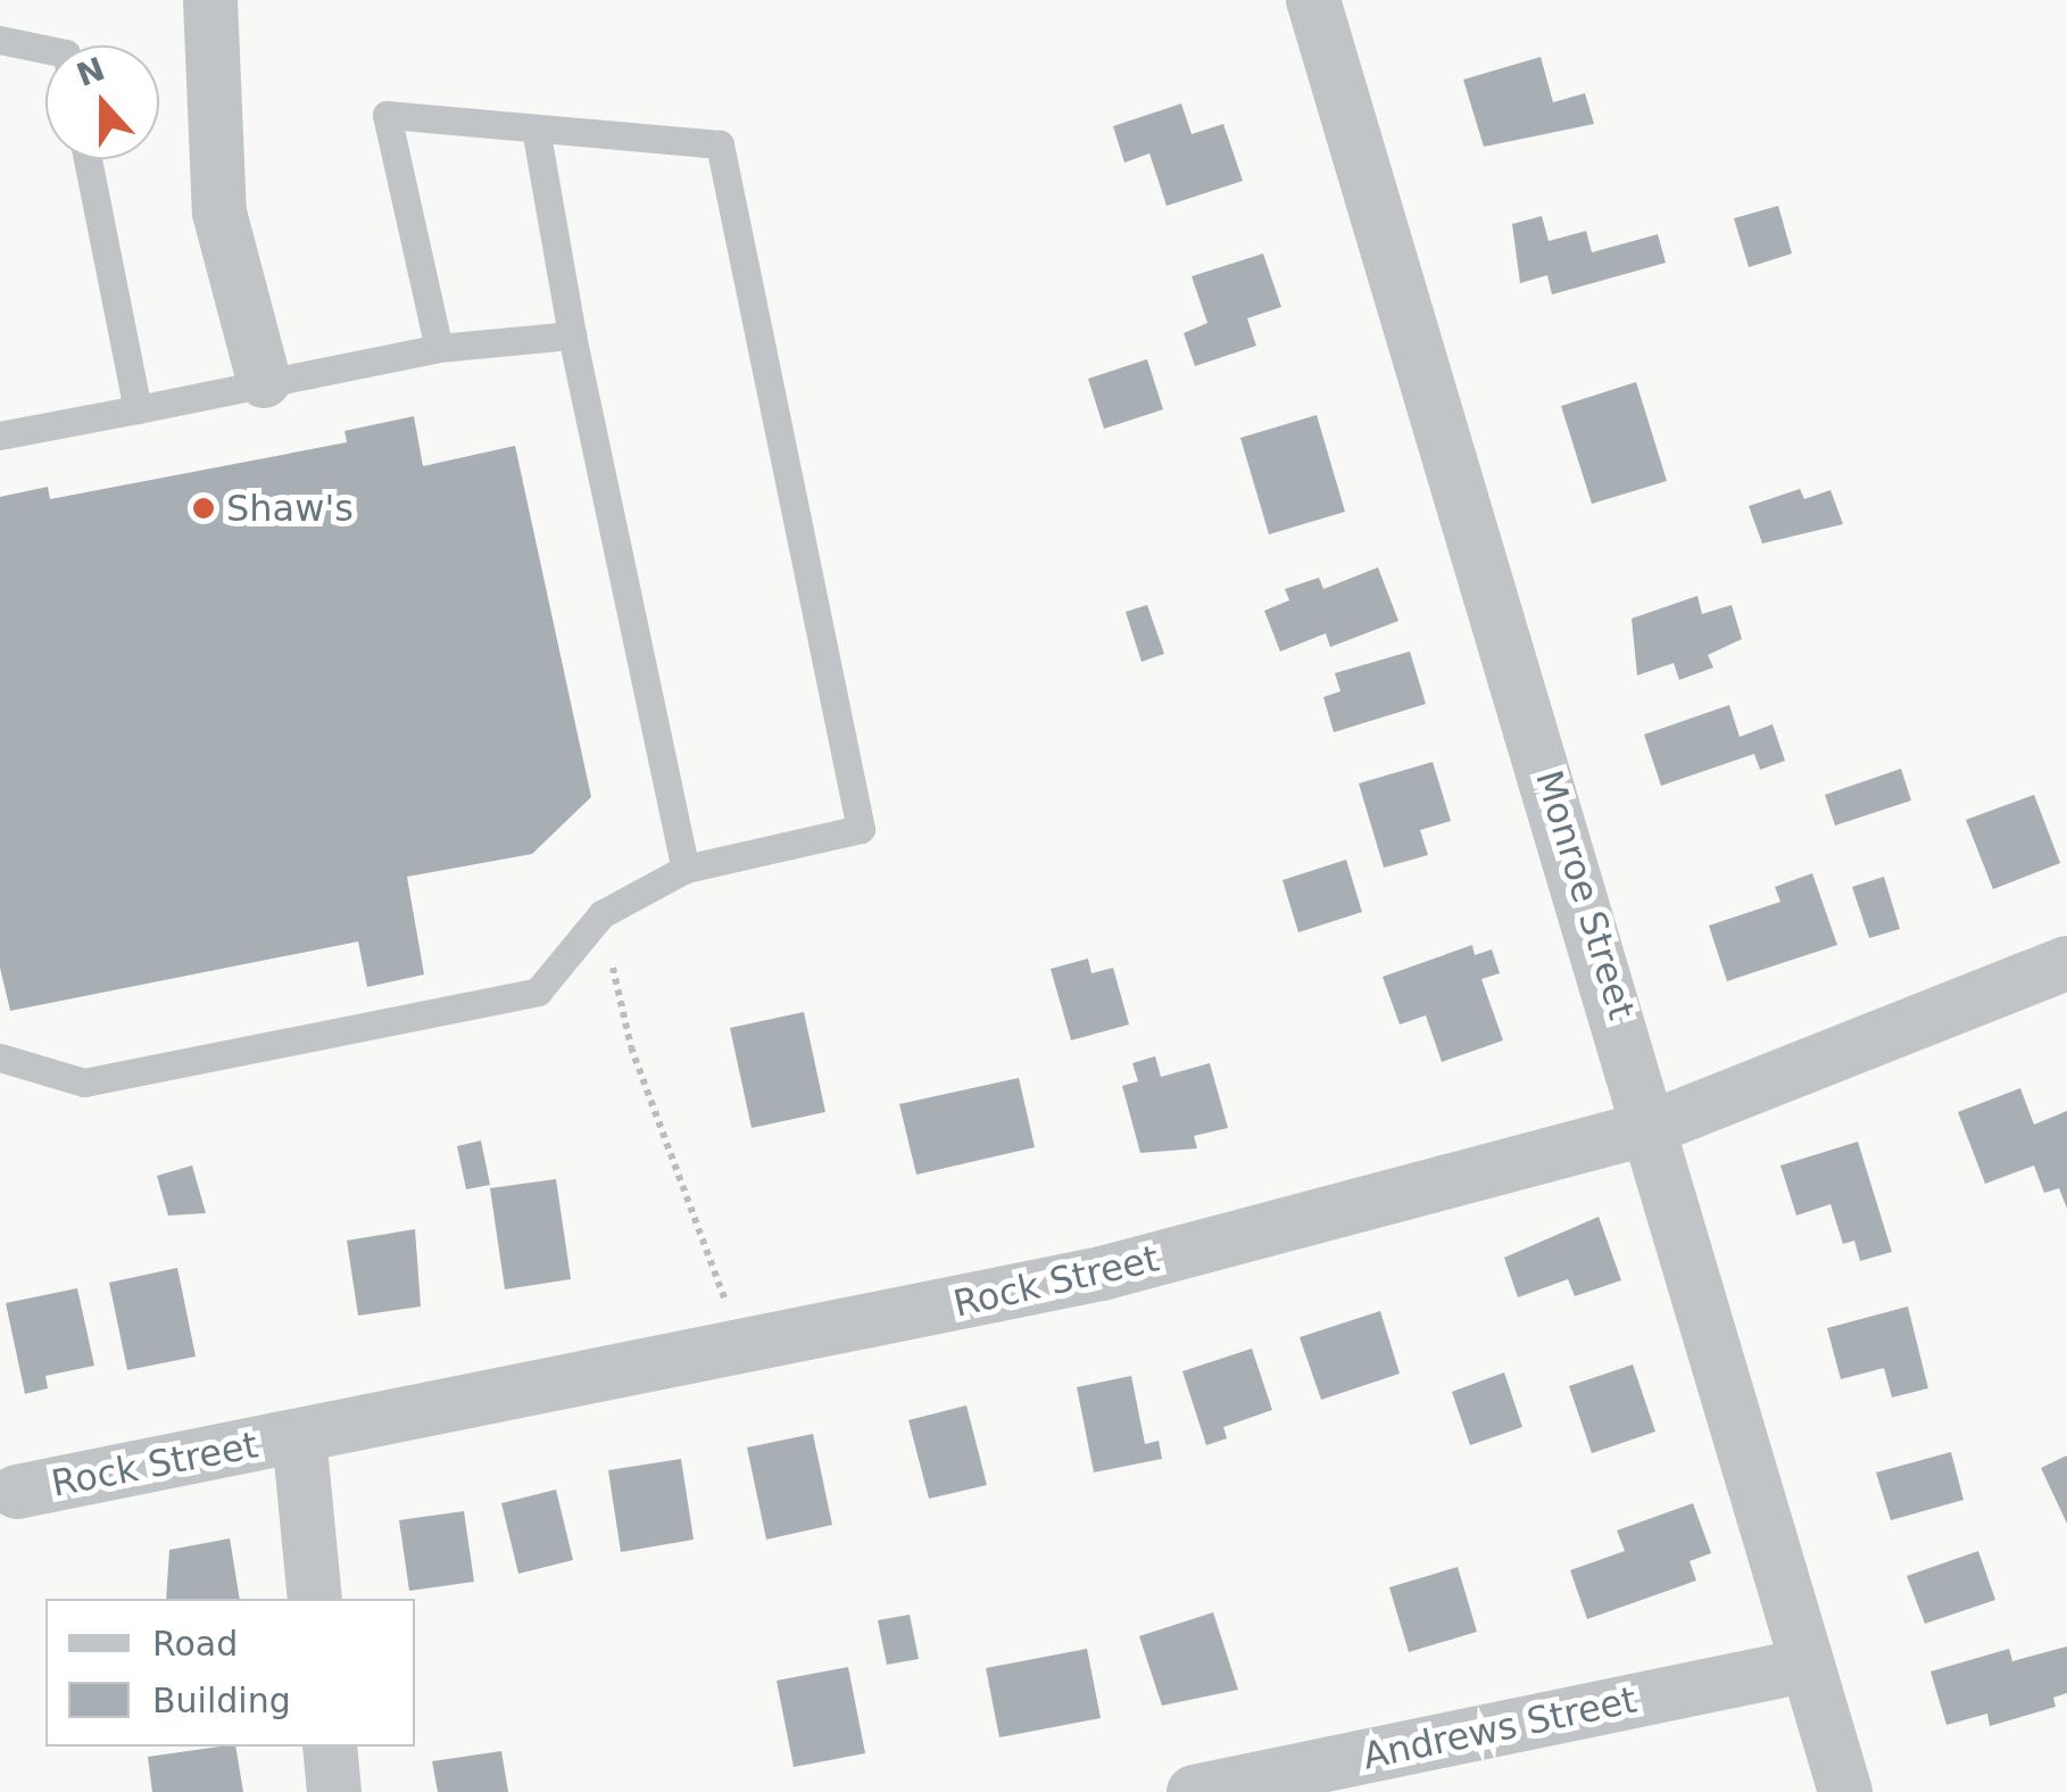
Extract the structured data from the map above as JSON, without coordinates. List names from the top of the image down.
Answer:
{
  "streets": {
    "street": ["Monroe Street", "Rock Street", "Andrews Street"]
  },
  "crossings": [
    ["Monroe Street", "Rock Street"],
    ["Monroe Street", "Andrews Street"]
  ],
  "places": ["Shaw's"],
  "legend": ["Road", "Building"],
  "north": "top"
}
